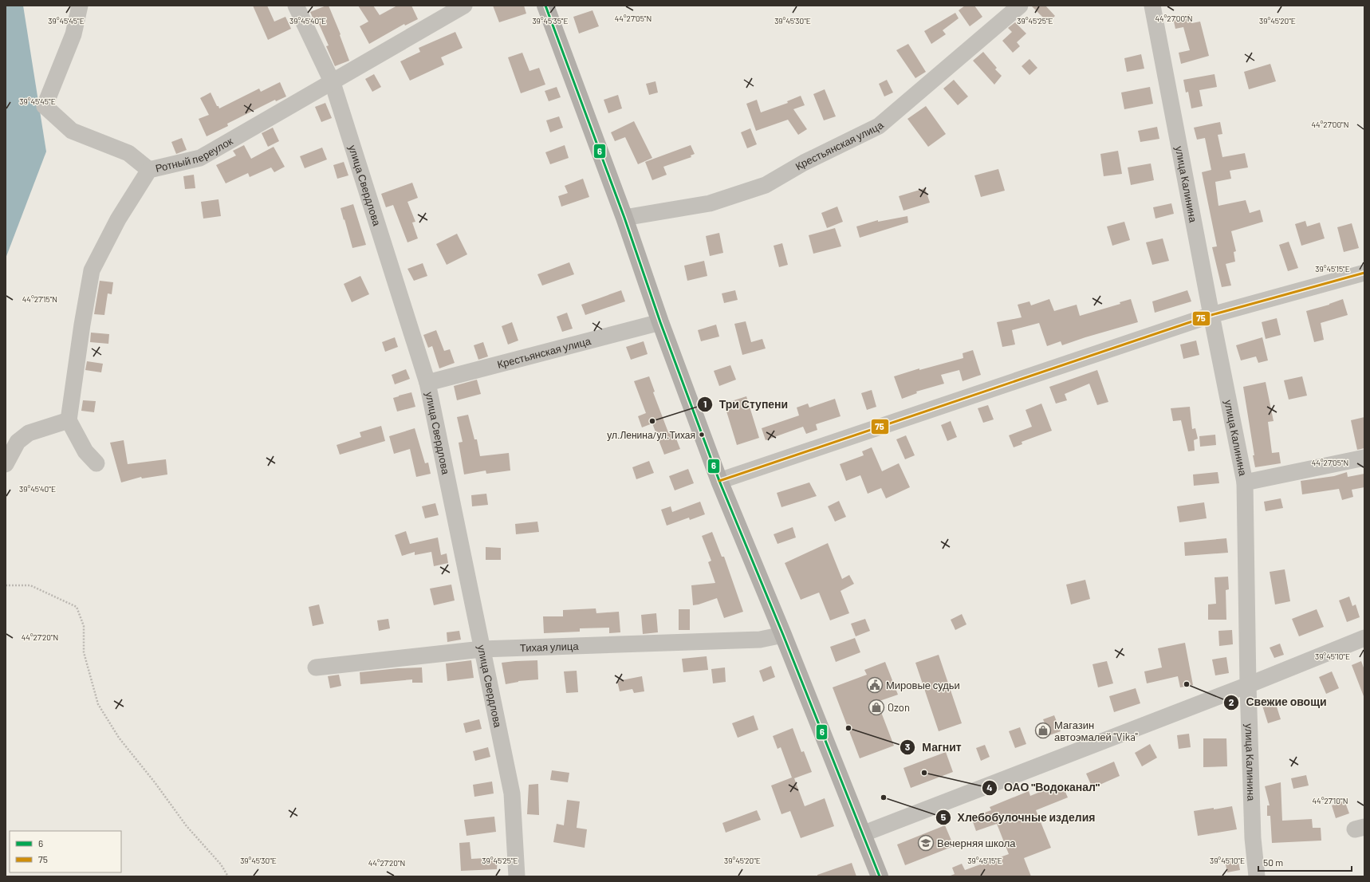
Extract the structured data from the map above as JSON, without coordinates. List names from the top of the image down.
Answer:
{
  "streets": {
    "street": [
      "Крестьянская улица",
      "Ротный переулок",
      "улица Калинина",
      "улица Свердлова",
      "Тихая улица"
    ]
  },
  "crossings": [
    ["Крестьянская улица", "улица Свердлова"],
    ["Ротный переулок", "улица Свердлова"],
    ["улица Свердлова", "Тихая улица"]
  ],
  "places": {
    "other": [
      "Три Ступени",
      "ул.Ленина/ул.Тихая",
      "Свежие овощи",
      "Магнит",
      "ОАО \"Водоканал\"",
      "Хлебобулочные изделия"
    ],
    "public building": ["Мировые судьи"],
    "shop": ["Ozon", "Магазин автоэмалей \"Vika\""],
    "school or university": ["Вечерняя школа"]
  },
  "lines": ["transit line 6", "transit line 75"],
  "legend": ["6", "75"],
  "scale_bar": "50 m",
  "coordinates": [
    "44°27'00\"N",
    "44°27'05\"N",
    "39°45'45\"E",
    "39°45'40\"E",
    "39°45'35\"E",
    "39°45'30\"E",
    "39°45'25\"E",
    "39°45'20\"E",
    "39°45'15\"E",
    "44°27'15\"N",
    "44°27'20\"N",
    "39°45'10\"E",
    "44°27'10\"N"
  ]
}
